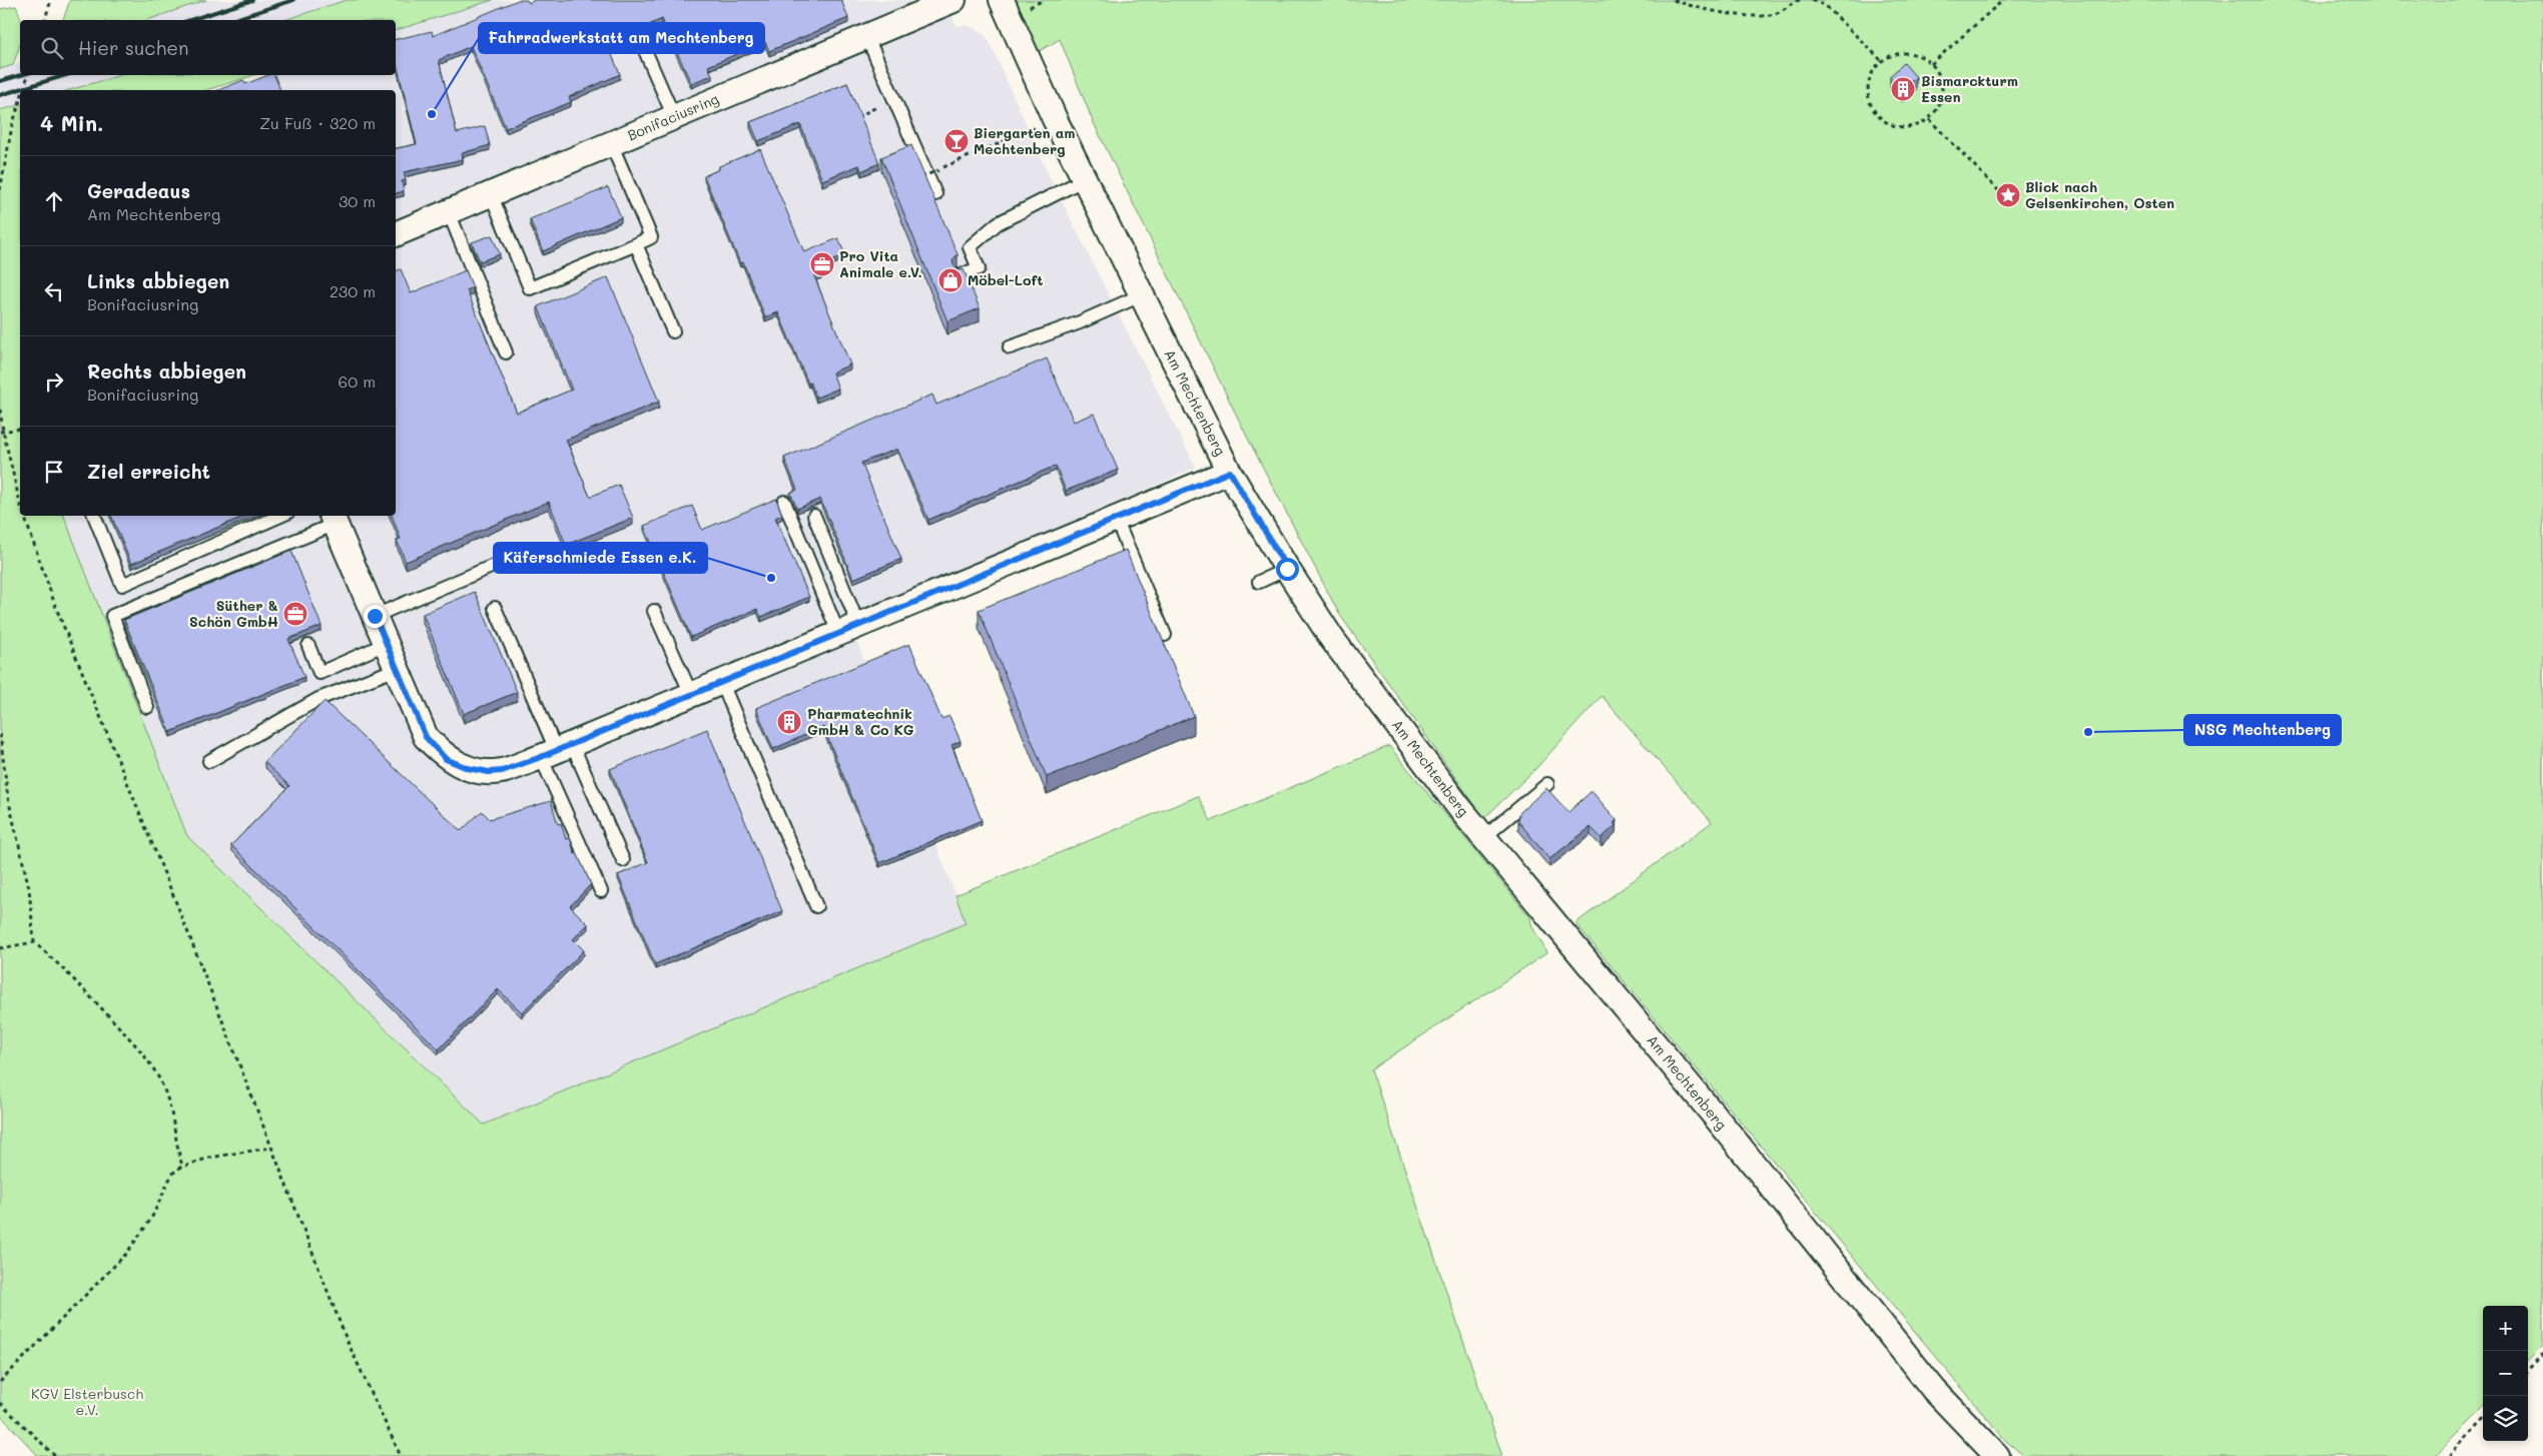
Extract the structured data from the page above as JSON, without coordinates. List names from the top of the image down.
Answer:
{
  "streets": {
    "street": ["Bonifaciusring", "Am Mechtenberg"]
  },
  "parks": ["KGV Elsterbusch e.V."],
  "places": {
    "building": ["Bismarckturm Essen", "Pharmatechnik GmbH & Co KG"],
    "other": ["Fahrradwerkstatt am Mechtenberg", "Käferschmiede Essen e.K.", "NSG Mechtenberg"],
    "bar": ["Biergarten am Mechtenberg"],
    "place": ["Blick nach Gelsenkirchen, Osten"],
    "office": ["Pro Vita Animale e.V.", "Süther & Schön GmbH"],
    "shop": ["Möbel-Loft"]
  },
  "page": {
    "search": "Hier suchen",
    "heading": ["4 Min.", "Zu Fuß · 320 m"],
    "list": [
      ["Geradeaus", "Am Mechtenberg", "30 m"],
      ["Links abbiegen", "Bonifaciusring", "230 m"],
      ["Rechts abbiegen", "Bonifaciusring", "60 m"],
      "Ziel erreicht"
    ],
    "map_buttons": ["+", "−"]
  }
}
